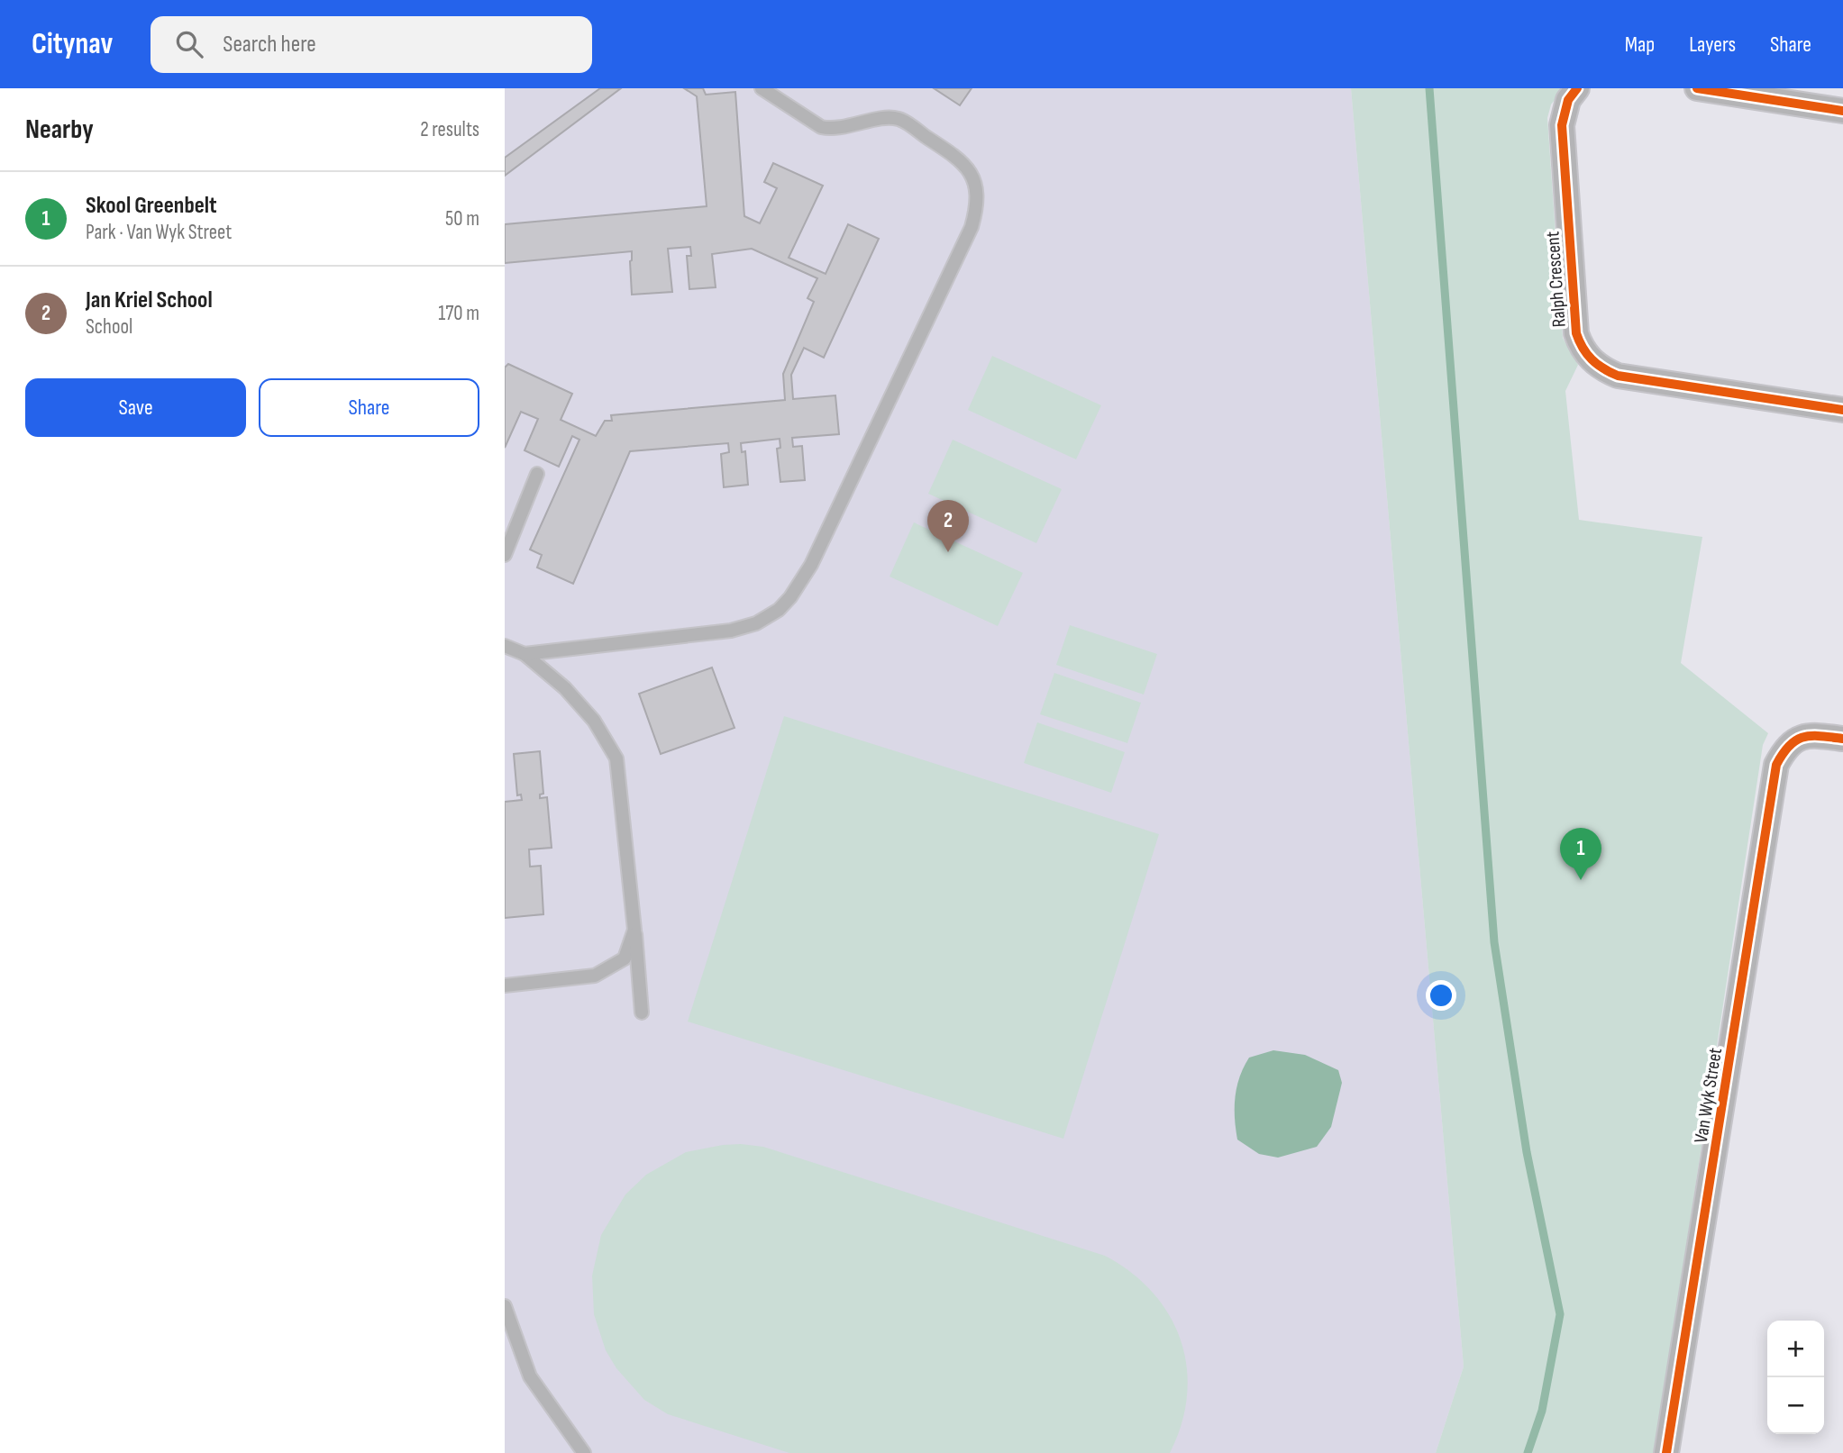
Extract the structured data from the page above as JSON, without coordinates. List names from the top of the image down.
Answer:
{
  "streets": {
    "street": ["Ralph Crescent", "Van Wyk Street"]
  },
  "page": {
    "header": "Citynav",
    "search": "Search here",
    "nav": ["Map", "Layers", "Share"],
    "heading": ["Nearby", "2 results"],
    "list": [
      {
        "mark": "1",
        "name": "Skool Greenbelt",
        "note": "Park · Van Wyk Street",
        "value": "50 m"
      },
      {
        "mark": "2",
        "name": "Jan Kriel School",
        "note": "School",
        "value": "170 m"
      }
    ],
    "buttons": ["Save", "Share"],
    "pins": ["2", "1"],
    "map_buttons": ["+", "−"]
  }
}
